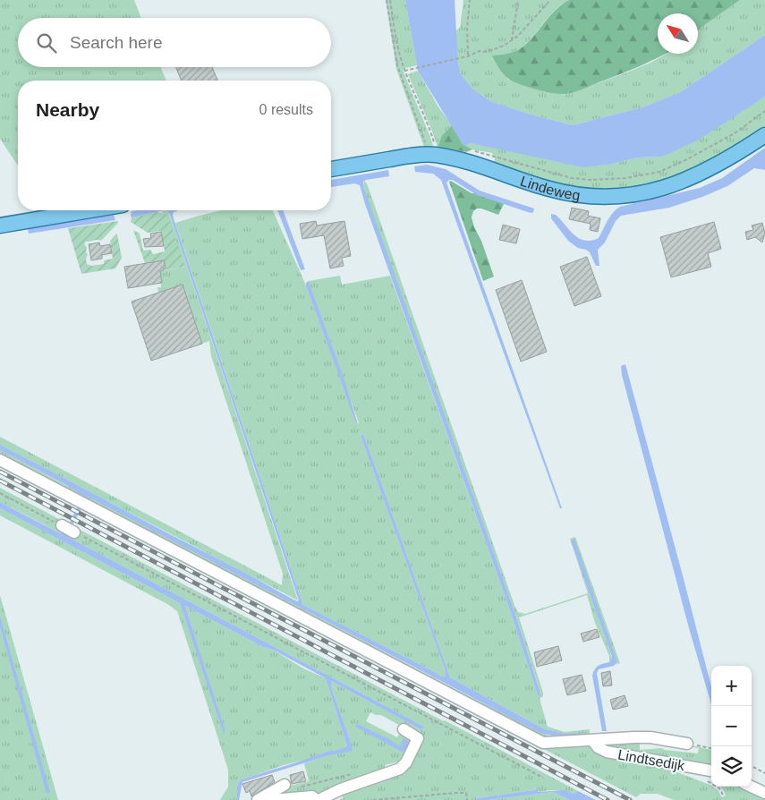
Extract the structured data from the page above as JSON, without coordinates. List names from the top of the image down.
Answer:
{
  "streets": {
    "main road": ["Lindeweg"],
    "street": ["Lindtsedijk"]
  },
  "north": "top left",
  "page": {
    "search": "Search here",
    "heading": ["Nearby", "0 results"],
    "map_buttons": ["+", "−"]
  }
}
